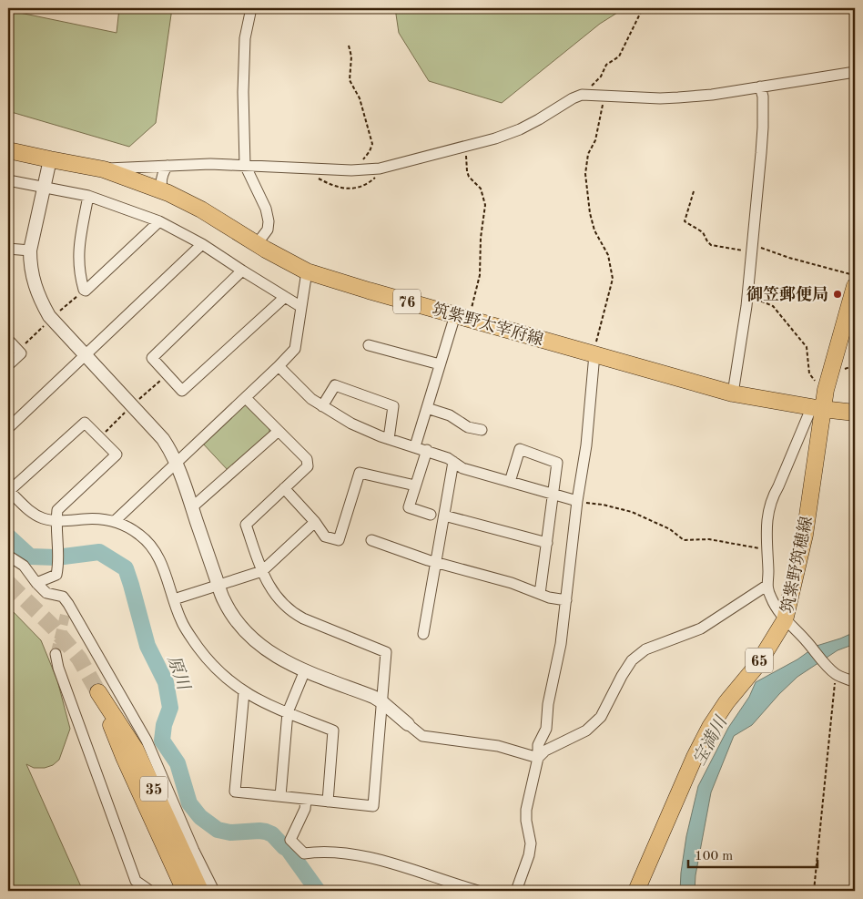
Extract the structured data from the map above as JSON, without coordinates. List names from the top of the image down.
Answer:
{
  "streets": {
    "main road": [
      "76",
      "筑紫野太宰府線",
      "筑紫野筑穂線",
      "65",
      "35"
    ]
  },
  "crossings": [
    ["筑紫野太宰府線", "筑紫野筑穂線"]
  ],
  "water": ["原川", "宝満川"],
  "places": ["御笠郵便局"],
  "scale_bar": "100 m"
}
